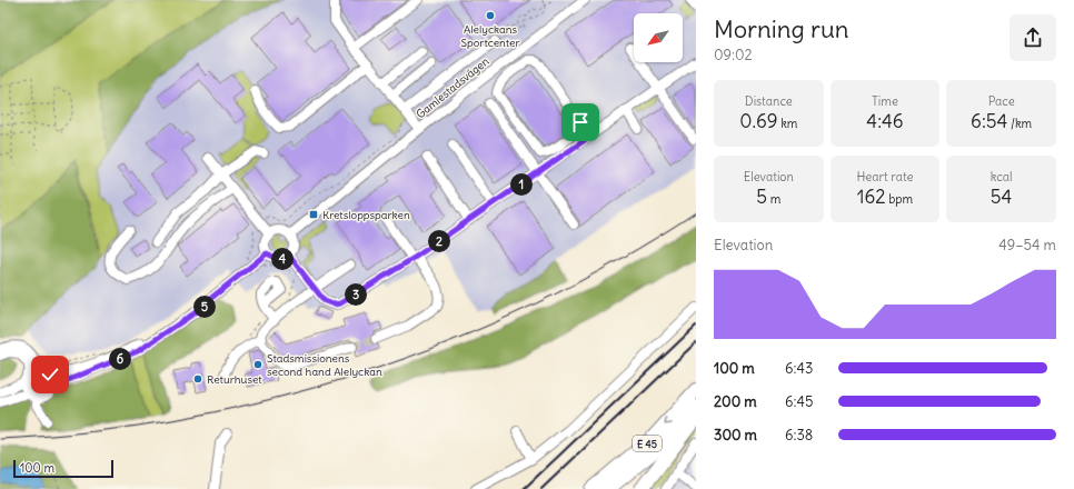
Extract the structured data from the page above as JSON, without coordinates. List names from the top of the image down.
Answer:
{
  "streets": {
    "highway": ["E 45"],
    "street": ["Gamlestadsvägen"]
  },
  "places": {
    "other": ["Alelyckans Sportcenter", "Stadsmissionens second hand Alelyckan", "Returhuset"],
    "transit": ["Kretsloppsparken"]
  },
  "scale_bar": "100 m",
  "north": "bottom left",
  "page": {
    "heading": ["Morning run", "09:02"],
    "stats": [
      ["Distance", "0.69 km"],
      ["Time", "4:46"],
      ["Pace", "6:54 /km"],
      ["Elevation", "5 m"],
      ["Heart rate", "162 bpm"],
      ["kcal", "54"]
    ],
    "pins": [
      "1",
      "2",
      "4",
      "3",
      "5",
      "6"
    ],
    "chart": ["Elevation", "49–54 m"],
    "list": [
      {
        "name": "100 m",
        "note": "6:43"
      },
      {
        "name": "200 m",
        "note": "6:45"
      },
      {
        "name": "300 m",
        "note": "6:38"
      }
    ],
    "scale": "100 m"
  }
}
